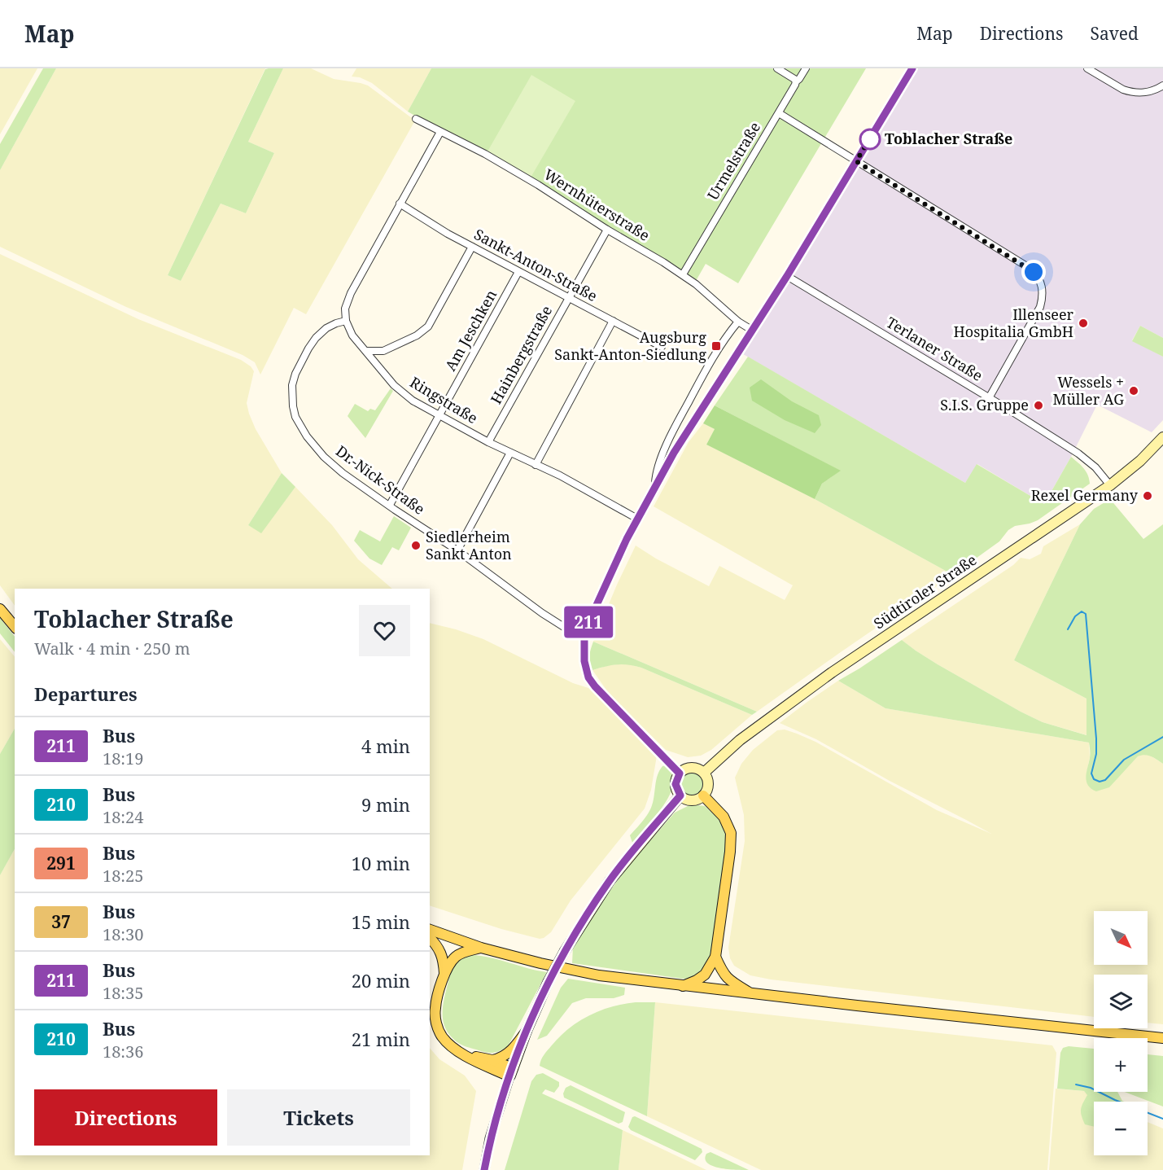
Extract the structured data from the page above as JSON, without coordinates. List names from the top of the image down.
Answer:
{
  "streets": {
    "main road": ["Südtiroler Straße"],
    "street": [
      "Urmelstraße",
      "Wernhüterstraße",
      "Sankt-Anton-Straße",
      "Am Jeschken",
      "Terlaner Straße",
      "Hainbergstraße",
      "Ringstraße",
      "Dr.-Nick-Straße"
    ]
  },
  "crossings": [
    ["Urmelstraße", "Wernhüterstraße"],
    ["Wernhüterstraße", "Hainbergstraße"],
    ["Sankt-Anton-Straße", "Am Jeschken"],
    ["Sankt-Anton-Straße", "Hainbergstraße"],
    ["Am Jeschken", "Ringstraße"],
    ["Am Jeschken", "Dr.-Nick-Straße"],
    ["Terlaner Straße", "Südtiroler Straße"],
    ["Hainbergstraße", "Ringstraße"],
    ["Ringstraße", "Dr.-Nick-Straße"]
  ],
  "places": {
    "other": [
      "Toblacher Straße",
      "Illenseer Hospitalia GmbH",
      "Wessels + Müller AG",
      "S.I.S. Gruppe",
      "Rexel Germany",
      "Siedlerheim Sankt Anton"
    ],
    "transit": ["Augsburg Sankt-Anton-Siedlung"]
  },
  "lines": ["bus line 211"],
  "north": "bottom right",
  "page": {
    "header": "Map",
    "nav": ["Map", "Directions", "Saved"],
    "on_map": "211",
    "heading": [
      ["Toblacher Straße", "Walk · 4 min · 250 m"],
      "Departures"
    ],
    "list": [
      {
        "mark": "211",
        "name": "Bus",
        "note": "18:19",
        "value": "4 min"
      },
      {
        "mark": "210",
        "name": "Bus",
        "note": "18:24",
        "value": "9 min"
      },
      {
        "mark": "291",
        "name": "Bus",
        "note": "18:25",
        "value": "10 min"
      },
      {
        "mark": "37",
        "name": "Bus",
        "note": "18:30",
        "value": "15 min"
      },
      {
        "mark": "211",
        "name": "Bus",
        "note": "18:35",
        "value": "20 min"
      },
      {
        "mark": "210",
        "name": "Bus",
        "note": "18:36",
        "value": "21 min"
      }
    ],
    "map_buttons": ["+", "−"],
    "buttons": ["Directions", "Tickets"]
  }
}
